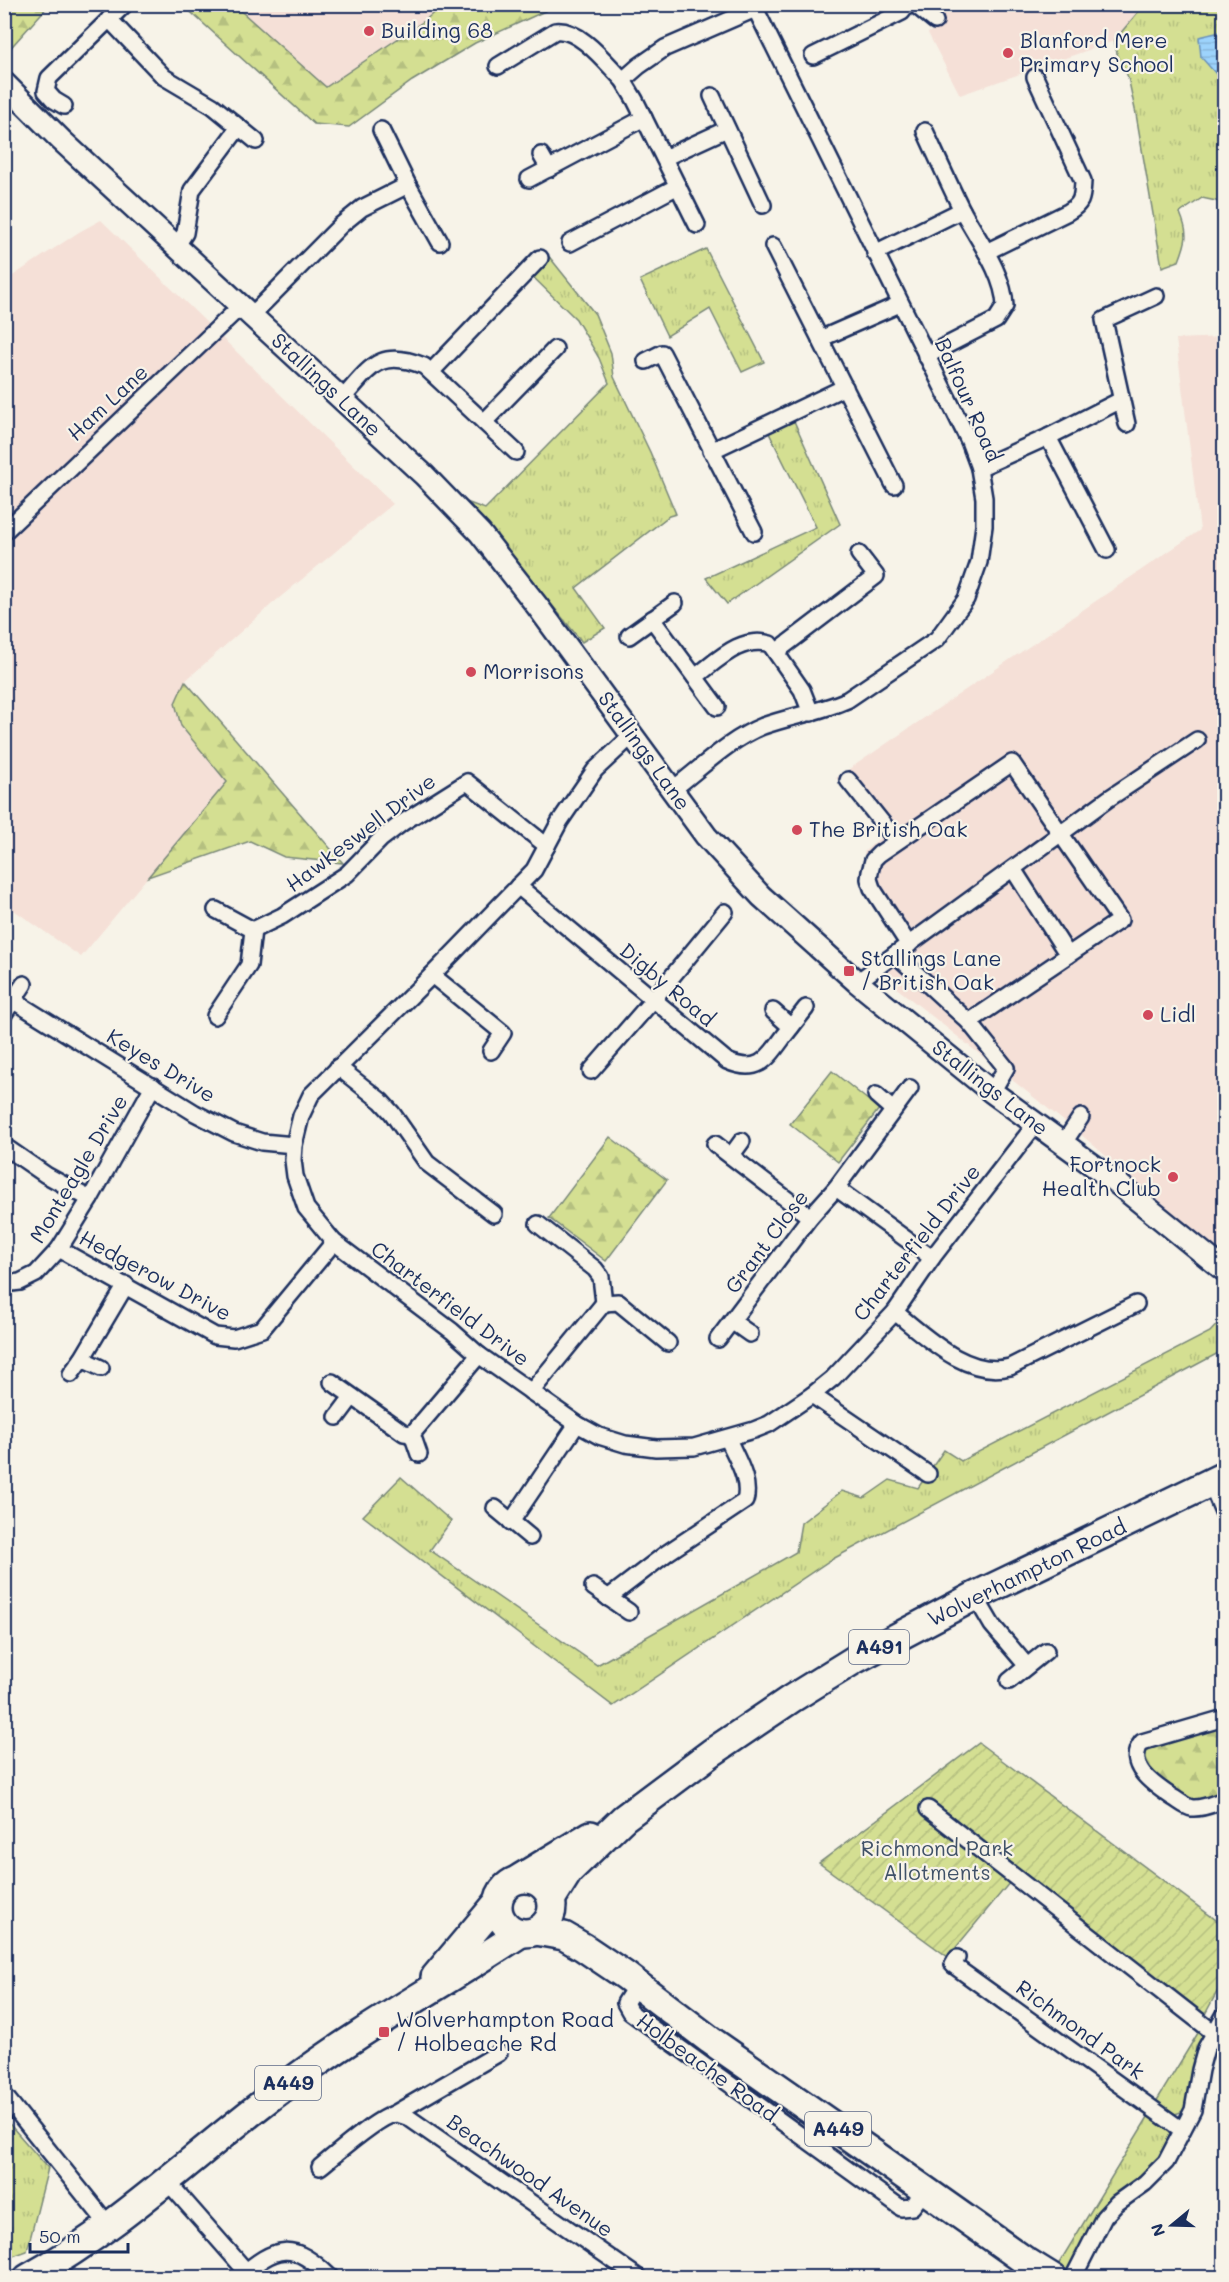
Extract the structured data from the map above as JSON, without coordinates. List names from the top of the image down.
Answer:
{
  "streets": {
    "highway": [
      "Wolverhampton Road",
      "A491",
      "Holbeache Road",
      "A449"
    ],
    "main road": ["Stallings Lane"],
    "street": [
      "Balfour Road",
      "Ham Lane",
      "Hawkeswell Drive",
      "Digby Road",
      "Keyes Drive",
      "Monteagle Drive",
      "Grant Close",
      "Charterfield Drive",
      "Hedgerow Drive",
      "Richmond Park",
      "Beachwood Avenue"
    ]
  },
  "crossings": [
    ["Stallings Lane", "Balfour Road"],
    ["Stallings Lane", "Ham Lane"],
    ["Stallings Lane", "Charterfield Drive"],
    ["Hawkeswell Drive", "Charterfield Drive"],
    ["Digby Road", "Charterfield Drive"],
    ["Keyes Drive", "Monteagle Drive"],
    ["Keyes Drive", "Charterfield Drive"],
    ["Monteagle Drive", "Hedgerow Drive"],
    ["Charterfield Drive", "Hedgerow Drive"],
    ["Wolverhampton Road", "Holbeache Road"],
    ["Wolverhampton Road", "A449"],
    ["Holbeache Road", "A449"]
  ],
  "parks": ["Richmond Park Allotments"],
  "places": {
    "other": [
      "Building 68",
      "Blanford Mere Primary School",
      "Morrisons",
      "The British Oak",
      "Lidl",
      "Fortnock Health Club"
    ],
    "transit": ["Stallings Lane / British Oak", "Wolverhampton Road / Holbeache Rd"]
  },
  "scale_bar": "50 m",
  "north": "left"
}
